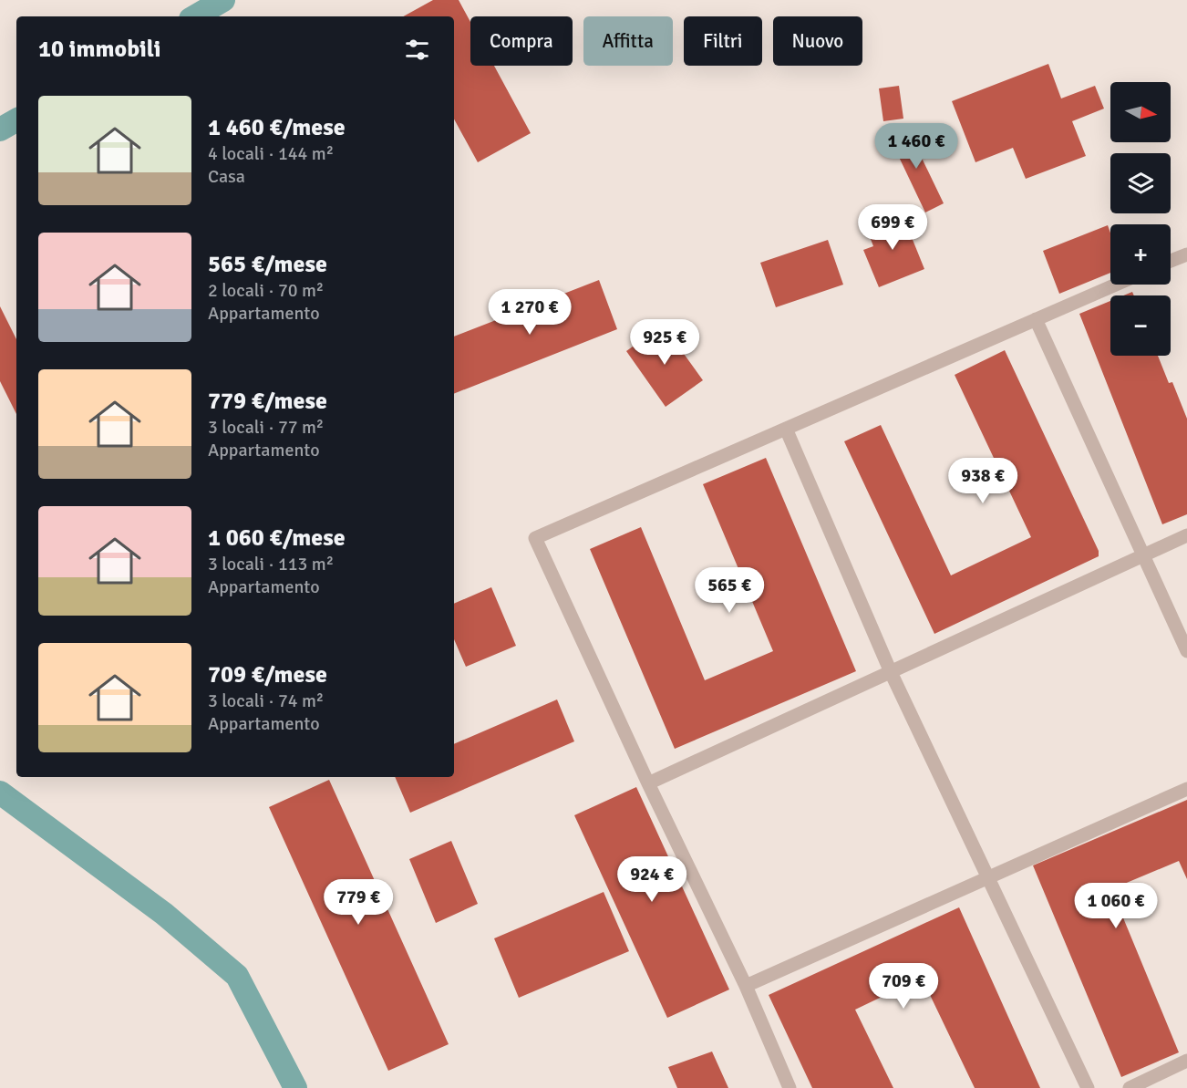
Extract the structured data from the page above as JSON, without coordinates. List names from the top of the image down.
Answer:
{
  "north": "right",
  "page": {
    "chip": [
      "Compra",
      "Affitta",
      "Filtri",
      "Nuovo"
    ],
    "heading": "10 immobili",
    "map_buttons": ["+", "−"],
    "list": [
      {
        "name": "1 460 €/mese",
        "note": "4 locali · 144 m² · Casa"
      },
      {
        "name": "565 €/mese",
        "note": "2 locali · 70 m² · Appartamento"
      },
      {
        "name": "779 €/mese",
        "note": "3 locali · 77 m² · Appartamento"
      },
      {
        "name": "1 060 €/mese",
        "note": "3 locali · 113 m² · Appartamento"
      },
      {
        "name": "709 €/mese",
        "note": "3 locali · 74 m² · Appartamento"
      }
    ],
    "price": [
      "1 460 €",
      "699 €",
      "1 270 €",
      "925 €",
      "938 €",
      "565 €",
      "924 €",
      "779 €",
      "1 060 €",
      "709 €"
    ]
  }
}
